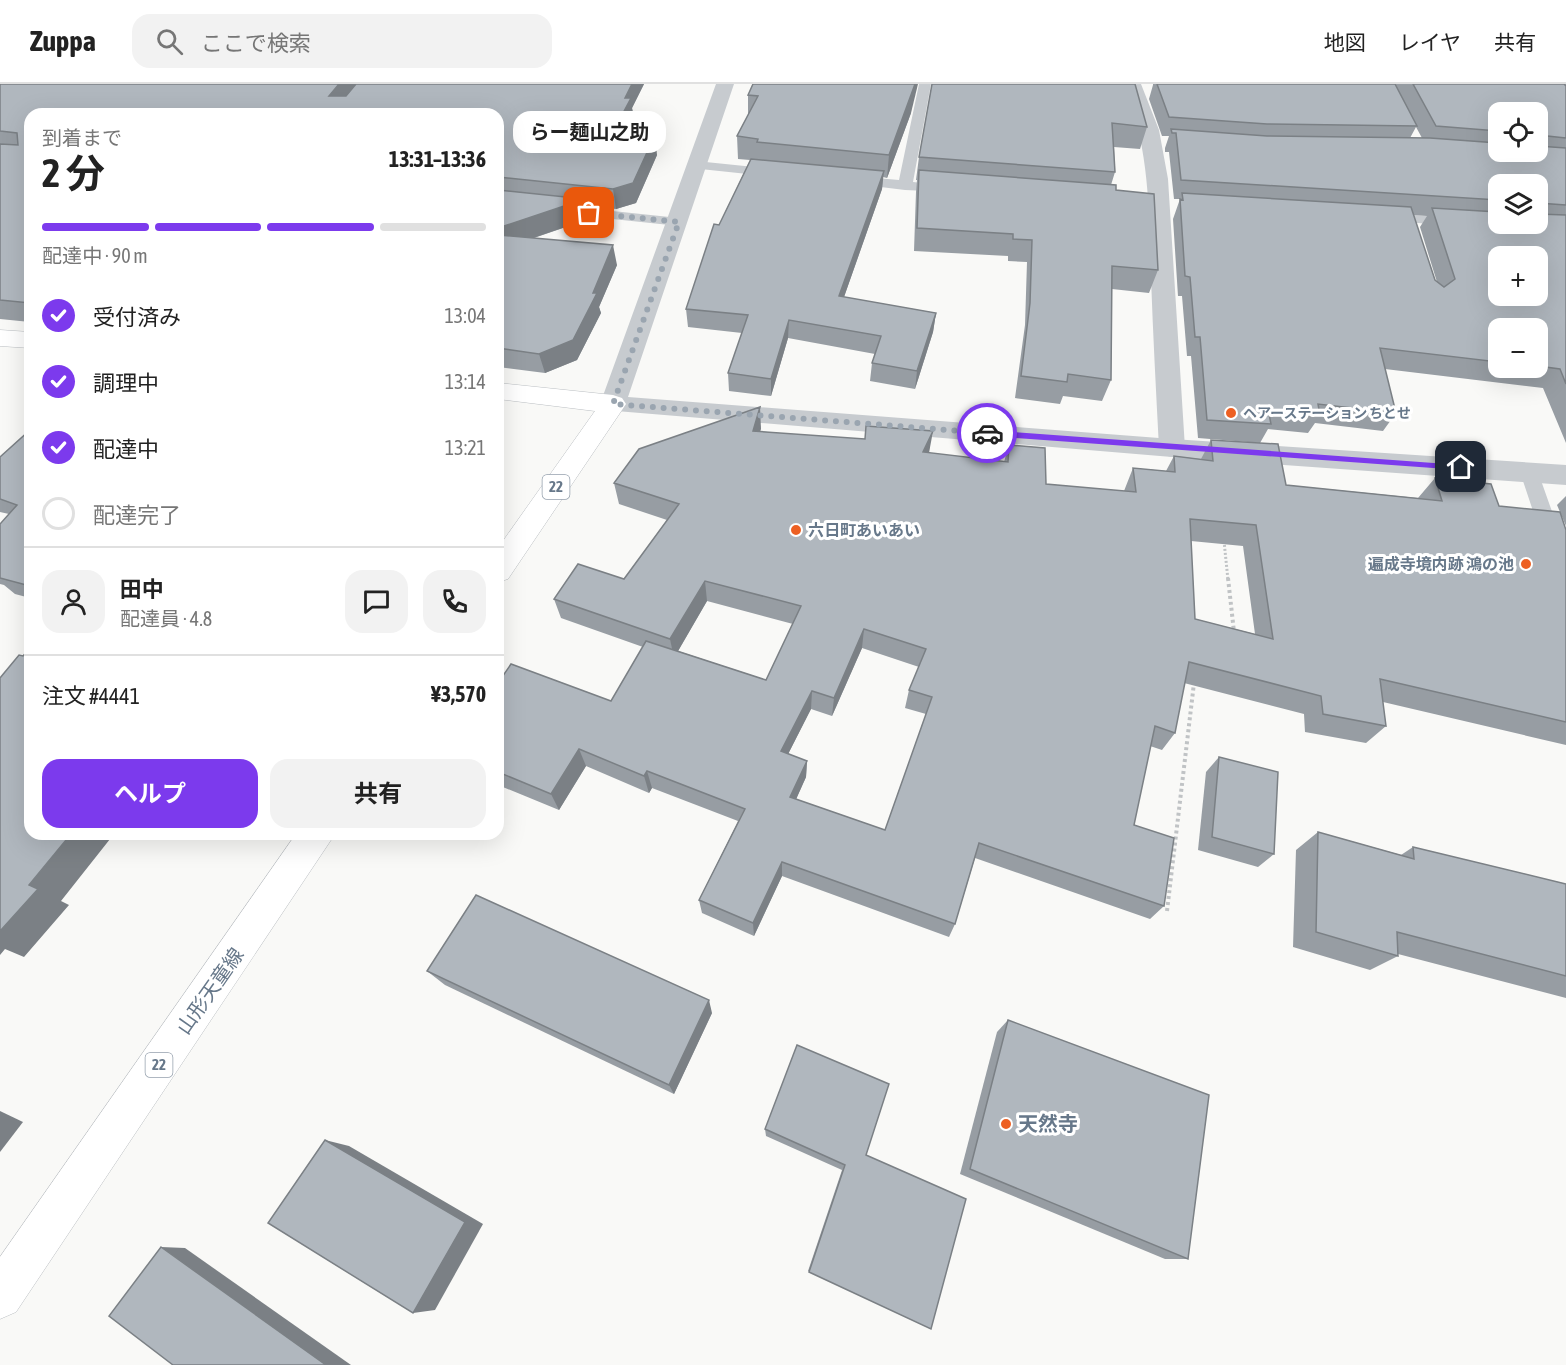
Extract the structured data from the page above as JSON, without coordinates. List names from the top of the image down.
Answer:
{
  "streets": {
    "main road": ["22", "山形天童線"]
  },
  "places": [
    "らー麺山之助",
    "ヘアーステーション ちとせ",
    "六日町あいあい",
    "遍成寺境内跡 鴻の池",
    "天然寺"
  ],
  "page": {
    "header": "Zuppa",
    "search": "ここで検索",
    "nav": ["地図", "レイヤ", "共有"],
    "map_buttons": ["+", "−"],
    "heading": ["2 分", "到着まで", "13:31–13:36"],
    "panel": [
      "田中",
      "配達員 · 4.8",
      "注文 #4441",
      "¥3,570"
    ],
    "bubble": "らー麺山之助",
    "bar": "配達中 · 90 m",
    "list": [
      ["受付済み", "13:04"],
      ["調理中", "13:14"],
      ["配達中", "13:21"],
      "配達完了"
    ],
    "buttons": ["ヘルプ", "共有"]
  }
}
